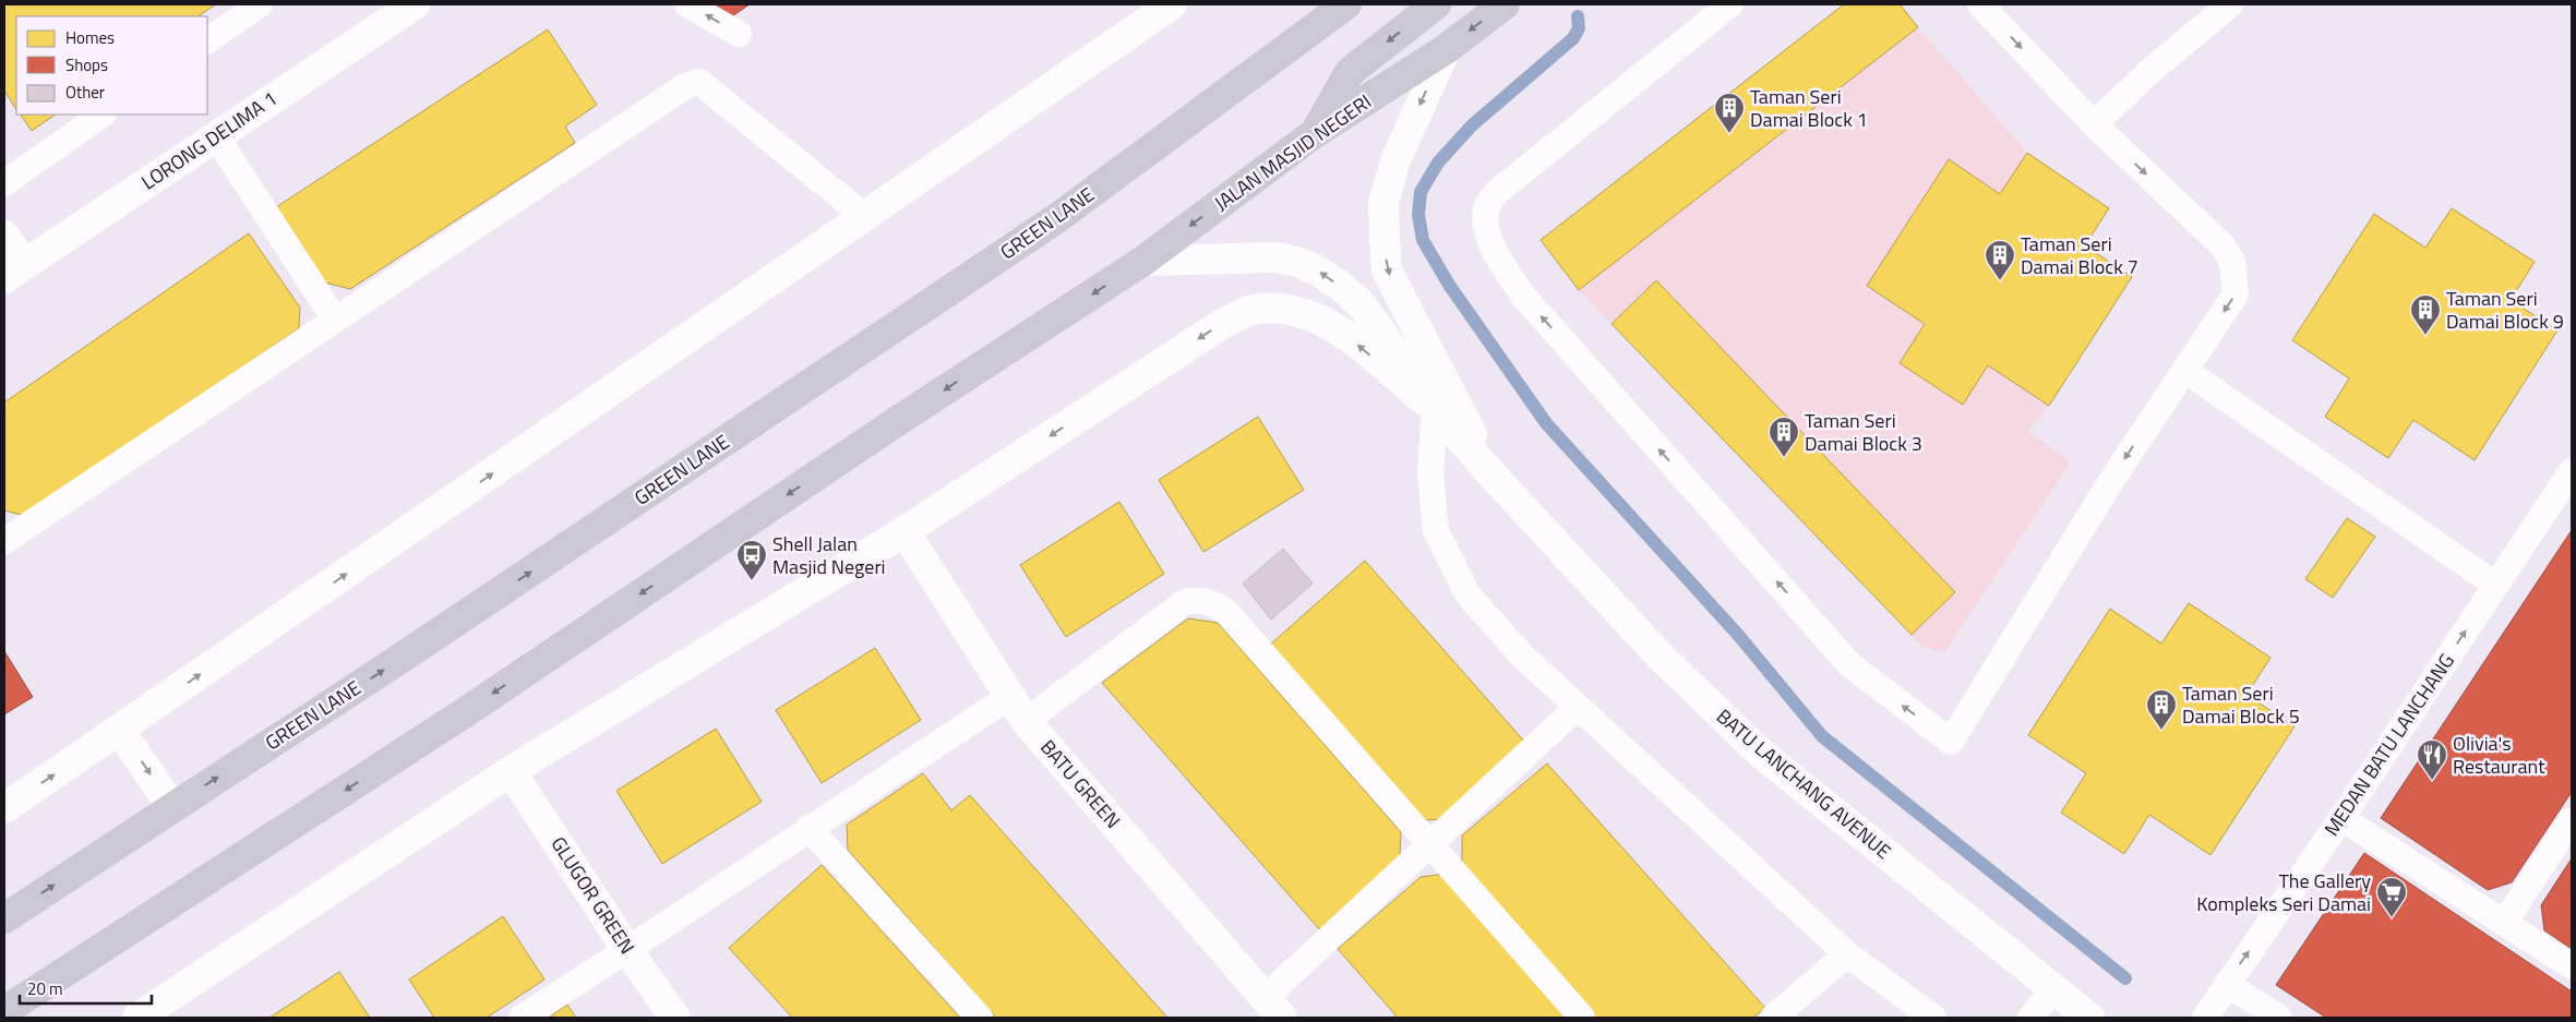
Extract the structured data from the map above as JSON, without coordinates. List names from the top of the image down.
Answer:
{
  "streets": {
    "highway": ["JALAN MASJID NEGERI", "GREEN LANE"],
    "street": [
      "LORONG DELIMA 1",
      "BATU GREEN",
      "BATU LANCHANG AVENUE",
      "GLUGOR GREEN"
    ],
    "lane": ["MEDAN BATU LANCHANG"]
  },
  "one_way": ["JALAN MASJID NEGERI", "MEDAN BATU LANCHANG"],
  "places": {
    "building": [
      "Taman Seri Damai Block 1",
      "Taman Seri Damai Block 7",
      "Taman Seri Damai Block 9",
      "Taman Seri Damai Block 3",
      "Taman Seri Damai Block 5"
    ],
    "bus stop": ["Shell Jalan Masjid Negeri"],
    "restaurant": ["Olivia's Restaurant"],
    "supermarket": ["The Gallery Kompleks Seri Damai"]
  },
  "legend": ["Homes", "Shops", "Other"],
  "scale_bar": "20 m"
}
